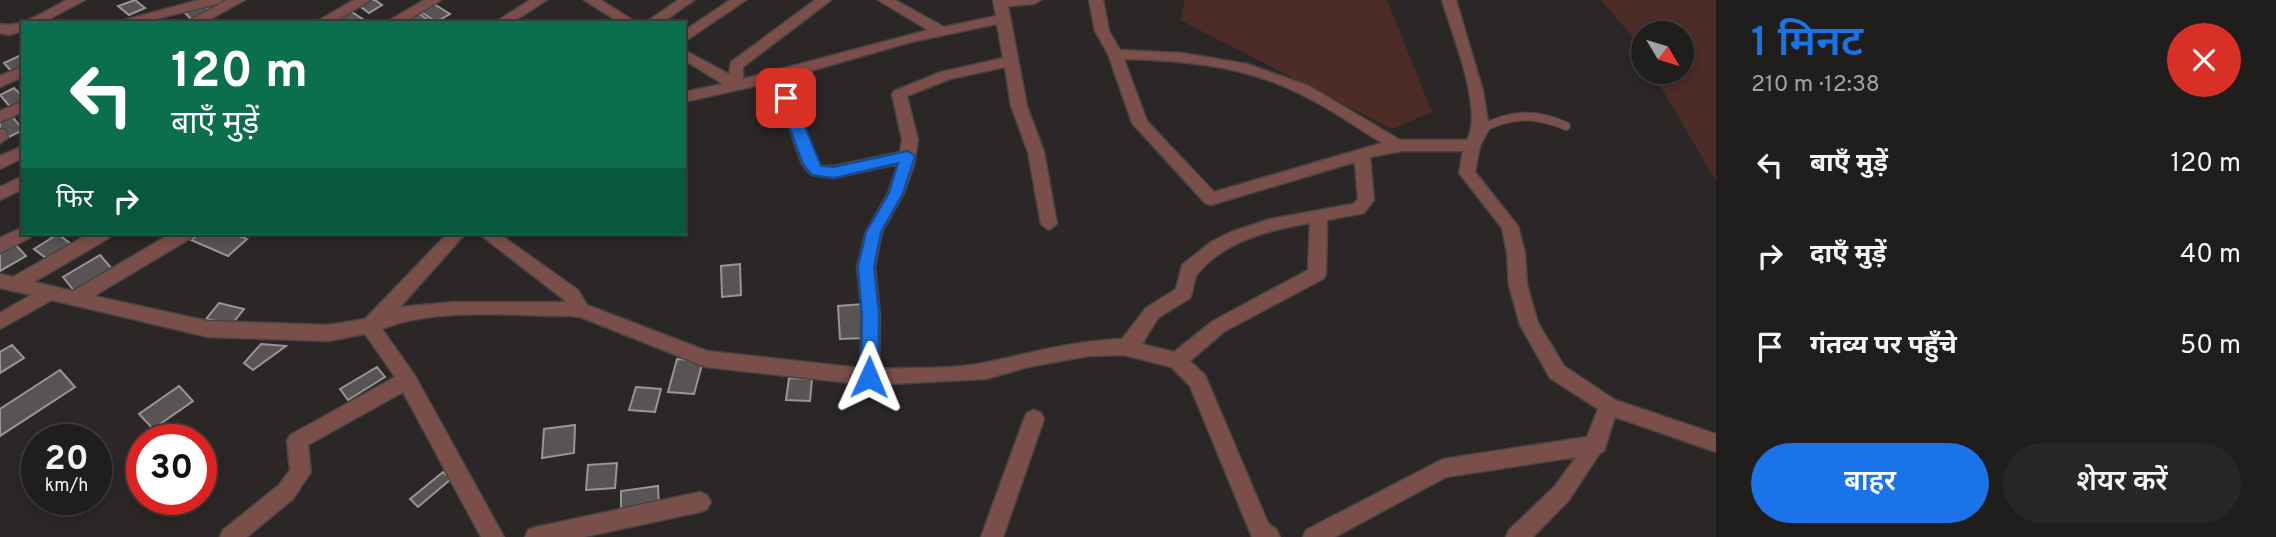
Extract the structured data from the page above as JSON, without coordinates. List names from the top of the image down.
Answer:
{
  "north": "bottom right",
  "page": {
    "heading": ["1 मिनट", "210 m · 12:38"],
    "turn": ["120 m", "बाएँ मुड़ें"],
    "list": [
      {
        "name": "बाएँ मुड़ें",
        "value": "120 m"
      },
      {
        "name": "दाएँ मुड़ें",
        "value": "40 m"
      },
      {
        "name": "गंतव्य पर पहुँचे",
        "value": "50 m"
      }
    ],
    "then": "फिर",
    "speed": "20 km/h",
    "limit": "30",
    "buttons": ["बाहर", "शेयर करें"]
  }
}
